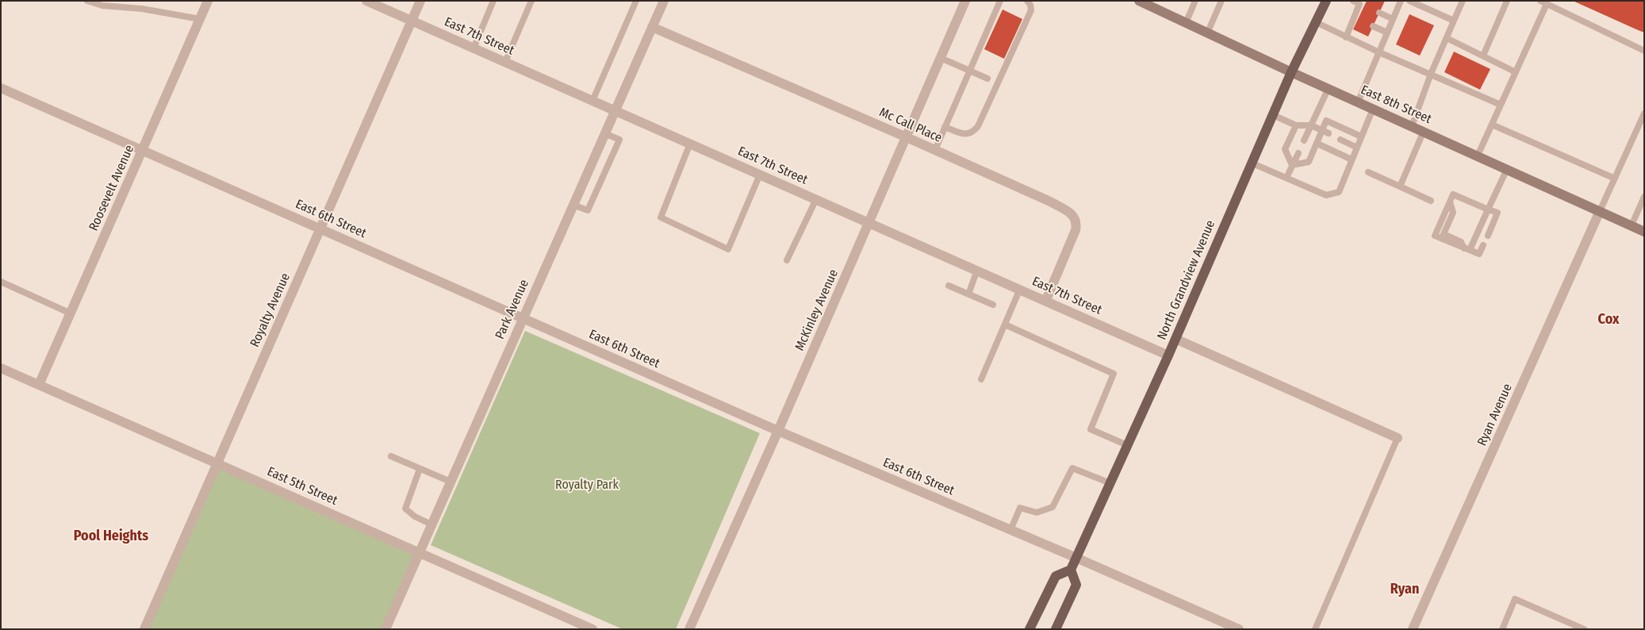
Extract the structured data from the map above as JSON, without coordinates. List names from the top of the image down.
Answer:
{
  "streets": {
    "main road": ["East 8th Street", "North Grandview Avenue"],
    "street": [
      "East 7th Street",
      "Mc Call Place",
      "Roosevelt Avenue",
      "East 6th Street",
      "Park Avenue",
      "Royalty Avenue",
      "McKinley Avenue",
      "Ryan Avenue",
      "East 5th Street"
    ]
  },
  "crossings": [
    ["East 7th Street", "Mc Call Place"],
    ["East 7th Street", "North Grandview Avenue"],
    ["East 7th Street", "Park Avenue"],
    ["East 7th Street", "Royalty Avenue"],
    ["East 7th Street", "McKinley Avenue"],
    ["East 8th Street", "North Grandview Avenue"],
    ["East 8th Street", "Ryan Avenue"],
    ["Mc Call Place", "Park Avenue"],
    ["Mc Call Place", "McKinley Avenue"],
    ["Roosevelt Avenue", "East 6th Street"],
    ["Roosevelt Avenue", "East 5th Street"],
    ["East 6th Street", "North Grandview Avenue"],
    ["East 6th Street", "Park Avenue"],
    ["East 6th Street", "Royalty Avenue"],
    ["East 6th Street", "McKinley Avenue"],
    ["Park Avenue", "East 5th Street"],
    ["Royalty Avenue", "East 5th Street"]
  ],
  "districts": ["Cox", "Pool Heights", "Ryan"],
  "parks": ["Royalty Park"]
}
